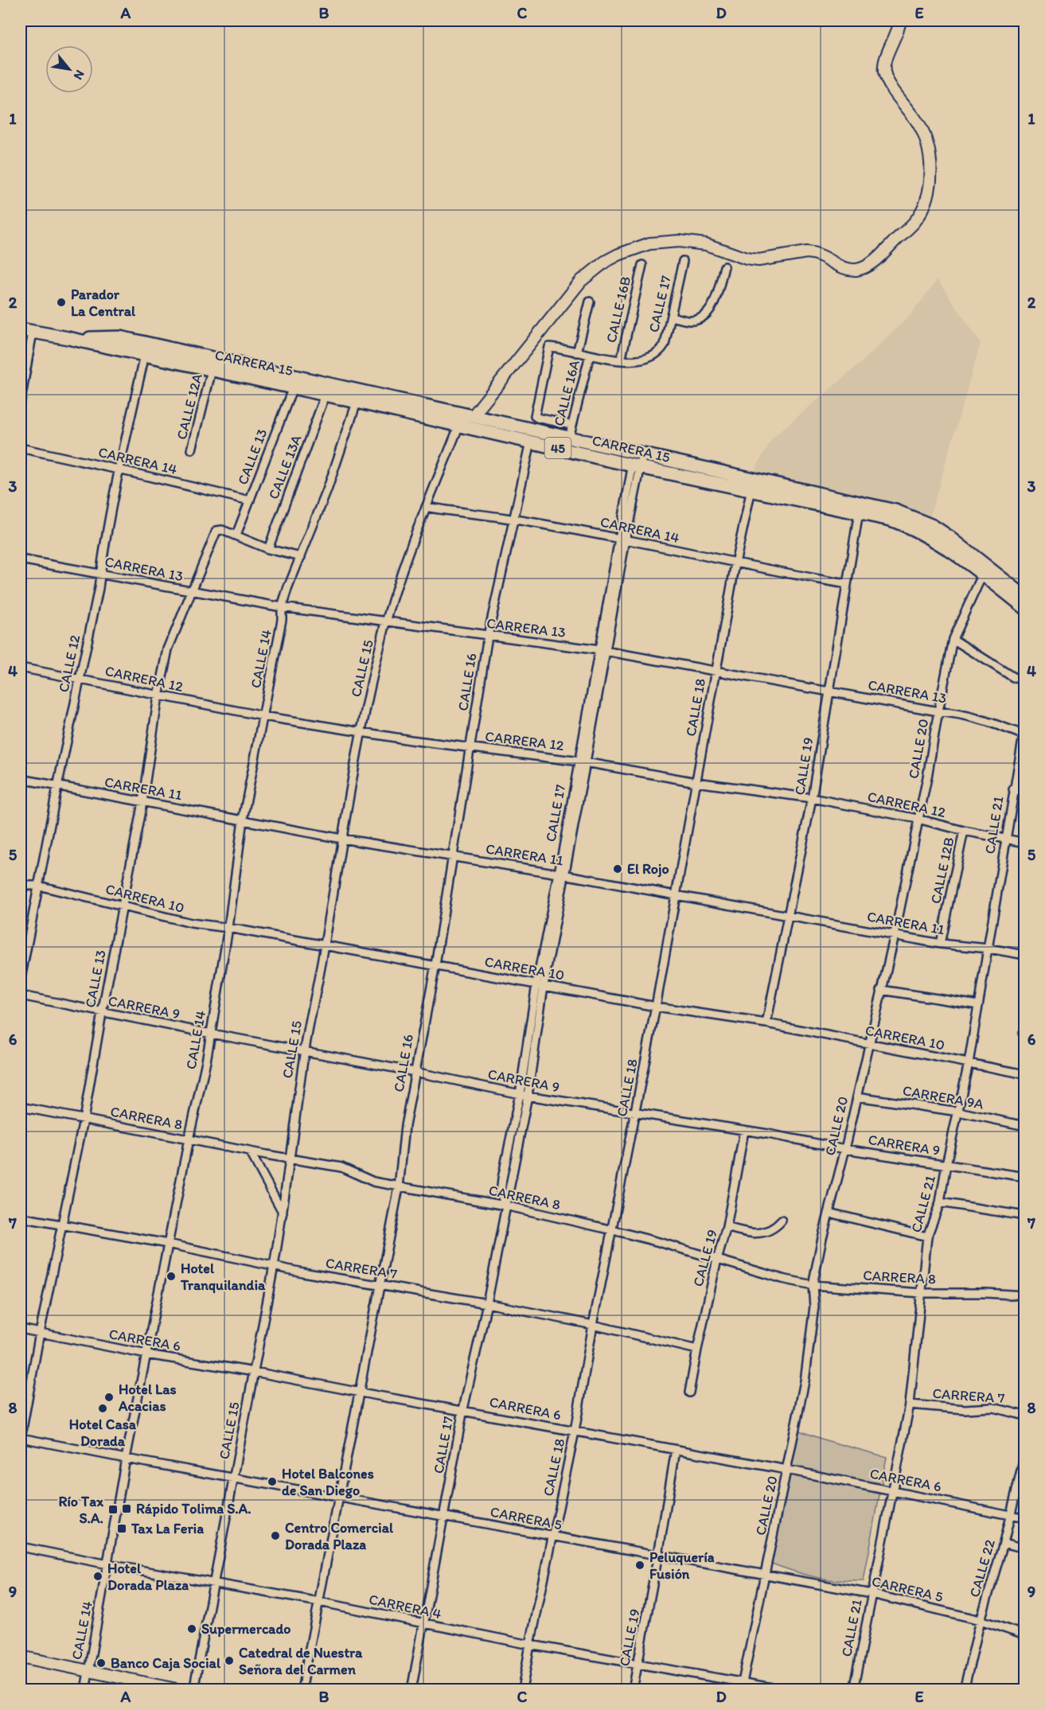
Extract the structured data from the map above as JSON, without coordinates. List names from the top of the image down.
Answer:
{
  "streets": {
    "main road": ["CARRERA 15", "45"],
    "street": [
      "CALLE 17",
      "CALLE 16B",
      "CALLE 16A",
      "CALLE 12A",
      "CALLE 13",
      "CARRERA 14",
      "CALLE 13A",
      "CARRERA 13",
      "CALLE 14",
      "CALLE 12",
      "CALLE 15",
      "CARRERA 12",
      "CALLE 16",
      "CALLE 18",
      "CALLE 20",
      "CALLE 19",
      "CARRERA 11",
      "CALLE 21",
      "CALLE 12B",
      "CARRERA 10",
      "CARRERA 9",
      "CARRERA 9A",
      "CARRERA 8",
      "CARRERA 7",
      "CARRERA 6",
      "CARRERA 5",
      "CALLE 22",
      "CARRERA 4"
    ]
  },
  "crossings": [
    ["CALLE 17", "CALLE 16B"],
    ["CALLE 17", "CARRERA 15"],
    ["CALLE 17", "CARRERA 14"],
    ["CALLE 17", "CARRERA 13"],
    ["CALLE 17", "CARRERA 12"],
    ["CALLE 17", "CARRERA 11"],
    ["CALLE 17", "CARRERA 10"],
    ["CALLE 17", "CARRERA 9"],
    ["CALLE 17", "CARRERA 8"],
    ["CALLE 17", "CARRERA 7"],
    ["CALLE 17", "CARRERA 6"],
    ["CALLE 17", "CARRERA 5"],
    ["CALLE 17", "CARRERA 4"],
    ["CARRERA 15", "CALLE 16A"],
    ["CARRERA 15", "CALLE 12A"],
    ["CARRERA 15", "CALLE 13"],
    ["CARRERA 15", "CALLE 13A"],
    ["CARRERA 15", "CALLE 14"],
    ["CARRERA 15", "CALLE 12"],
    ["CARRERA 15", "CALLE 15"],
    ["CARRERA 15", "CALLE 16"],
    ["CARRERA 15", "CALLE 18"],
    ["CARRERA 15", "CALLE 20"],
    ["CARRERA 15", "CALLE 19"],
    ["CALLE 13", "CARRERA 14"],
    ["CALLE 13", "CARRERA 13"],
    ["CALLE 13", "CARRERA 12"],
    ["CALLE 13", "CARRERA 11"],
    ["CALLE 13", "CARRERA 10"],
    ["CALLE 13", "CARRERA 9"],
    ["CALLE 13", "CARRERA 8"],
    ["CALLE 13", "CARRERA 7"],
    ["CALLE 13", "CARRERA 6"],
    ["CALLE 13", "CARRERA 5"],
    ["CARRERA 14", "CALLE 12"],
    ["CARRERA 14", "CALLE 15"],
    ["CARRERA 14", "CALLE 16"],
    ["CARRERA 14", "CALLE 18"],
    ["CARRERA 14", "CALLE 19"],
    ["CARRERA 13", "CALLE 14"],
    ["CARRERA 13", "CALLE 12"],
    ["CARRERA 13", "CALLE 15"],
    ["CARRERA 13", "CALLE 16"],
    ["CARRERA 13", "CALLE 18"],
    ["CARRERA 13", "CALLE 20"],
    ["CARRERA 13", "CALLE 19"],
    ["CARRERA 13", "CALLE 21"],
    ["CALLE 14", "CARRERA 12"],
    ["CALLE 14", "CARRERA 11"],
    ["CALLE 14", "CARRERA 10"],
    ["CALLE 14", "CARRERA 9"],
    ["CALLE 14", "CARRERA 8"],
    ["CALLE 14", "CARRERA 7"],
    ["CALLE 14", "CARRERA 6"],
    ["CALLE 14", "CARRERA 5"],
    ["CALLE 14", "CARRERA 4"],
    ["CALLE 12", "CARRERA 12"],
    ["CALLE 12", "CARRERA 11"],
    ["CALLE 12", "CARRERA 10"],
    ["CALLE 15", "CARRERA 12"],
    ["CALLE 15", "CARRERA 11"],
    ["CALLE 15", "CARRERA 10"],
    ["CALLE 15", "CARRERA 9"],
    ["CALLE 15", "CARRERA 8"],
    ["CALLE 15", "CARRERA 7"],
    ["CALLE 15", "CARRERA 6"],
    ["CALLE 15", "CARRERA 5"],
    ["CALLE 15", "CARRERA 4"],
    ["CARRERA 12", "CALLE 16"],
    ["CARRERA 12", "CALLE 18"],
    ["CARRERA 12", "CALLE 20"],
    ["CARRERA 12", "CALLE 19"],
    ["CARRERA 12", "CALLE 21"],
    ["CARRERA 12", "CALLE 12B"],
    ["CALLE 16", "CARRERA 11"],
    ["CALLE 16", "CARRERA 10"],
    ["CALLE 16", "CARRERA 9"],
    ["CALLE 16", "CARRERA 8"],
    ["CALLE 16", "CARRERA 7"],
    ["CALLE 16", "CARRERA 6"],
    ["CALLE 16", "CARRERA 5"],
    ["CALLE 16", "CARRERA 4"],
    ["CALLE 18", "CARRERA 11"],
    ["CALLE 18", "CARRERA 10"],
    ["CALLE 18", "CARRERA 9"],
    ["CALLE 18", "CARRERA 8"],
    ["CALLE 18", "CARRERA 7"],
    ["CALLE 18", "CARRERA 6"],
    ["CALLE 18", "CARRERA 5"],
    ["CALLE 18", "CARRERA 4"],
    ["CALLE 20", "CARRERA 11"],
    ["CALLE 20", "CARRERA 10"],
    ["CALLE 20", "CARRERA 9"],
    ["CALLE 20", "CARRERA 9A"],
    ["CALLE 20", "CARRERA 8"],
    ["CALLE 20", "CARRERA 6"],
    ["CALLE 20", "CARRERA 5"],
    ["CALLE 20", "CARRERA 4"],
    ["CALLE 19", "CARRERA 11"],
    ["CALLE 19", "CARRERA 10"],
    ["CALLE 19", "CARRERA 9"],
    ["CALLE 19", "CARRERA 8"],
    ["CALLE 19", "CARRERA 7"],
    ["CALLE 19", "CARRERA 6"],
    ["CALLE 19", "CARRERA 5"],
    ["CALLE 19", "CARRERA 4"],
    ["CARRERA 11", "CALLE 21"],
    ["CARRERA 11", "CALLE 12B"],
    ["CALLE 21", "CARRERA 10"],
    ["CALLE 21", "CARRERA 9"],
    ["CALLE 21", "CARRERA 9A"],
    ["CALLE 21", "CARRERA 8"],
    ["CALLE 21", "CARRERA 7"],
    ["CALLE 21", "CARRERA 6"],
    ["CALLE 21", "CARRERA 5"],
    ["CARRERA 6", "CALLE 22"],
    ["CARRERA 5", "CALLE 22"]
  ],
  "places": {
    "other": [
      "Parador La Central",
      "El Rojo",
      "Hotel Tranquilandia",
      "Hotel Las Acacias",
      "Hotel Casa Dorada",
      "Hotel Balcones de San Diego",
      "Centro Comercial Dorada Plaza",
      "Peluquería Fusión",
      "Hotel Dorada Plaza",
      "Supermercado",
      "Catedral de Nuestra Señora del Carmen",
      "Banco Caja Social"
    ],
    "transit": ["Rápido Tolima S.A.", "Río Tax S.A.", "Tax La Feria"]
  },
  "north": "bottom right",
  "grid": {
    "columns": [
      "A",
      "B",
      "C",
      "D",
      "E"
    ],
    "rows": [
      "1",
      "2",
      "3",
      "4",
      "5",
      "6",
      "7",
      "8",
      "9"
    ]
  }
}
